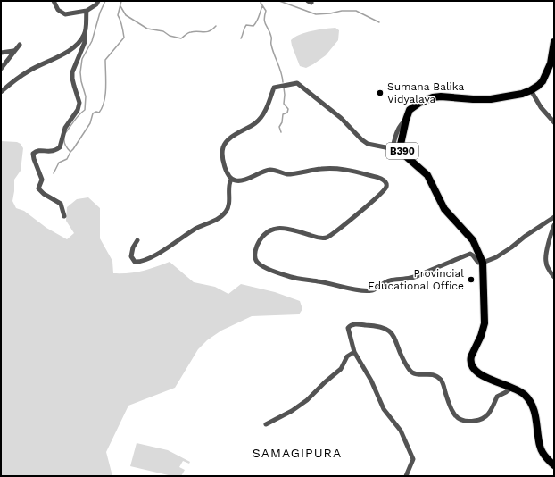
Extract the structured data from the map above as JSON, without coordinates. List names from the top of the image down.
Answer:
{
  "streets": {
    "main road": ["B390"]
  },
  "districts": ["SAMAGIPURA"],
  "places": ["Sumana Balika Vidyalaya", "Provincial Educational Office"]
}
